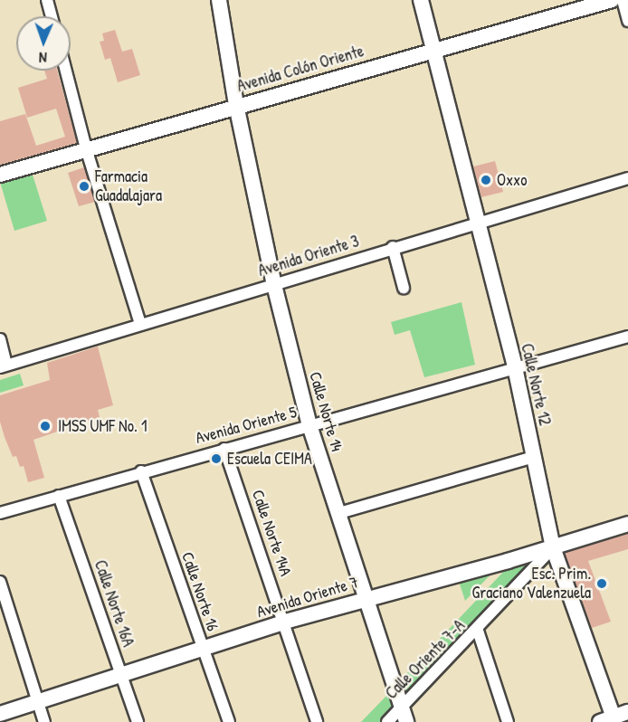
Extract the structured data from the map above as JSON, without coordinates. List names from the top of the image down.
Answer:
{
  "streets": {
    "street": [
      "Avenida Colón Oriente",
      "Avenida Oriente 3",
      "Calle Norte 12",
      "Calle Norte 14",
      "Avenida Oriente 5",
      "Calle Norte 14A",
      "Calle Norte 16",
      "Avenida Oriente 7",
      "Calle Norte 16A",
      "Calle Oriente 7-A"
    ]
  },
  "crossings": [
    ["Avenida Colón Oriente", "Calle Norte 12"],
    ["Avenida Colón Oriente", "Calle Norte 14"],
    ["Avenida Oriente 3", "Calle Norte 12"],
    ["Avenida Oriente 3", "Calle Norte 14"],
    ["Calle Norte 12", "Avenida Oriente 5"],
    ["Calle Norte 12", "Avenida Oriente 7"],
    ["Calle Norte 12", "Calle Oriente 7-A"],
    ["Calle Norte 14", "Avenida Oriente 5"],
    ["Calle Norte 14", "Avenida Oriente 7"],
    ["Calle Norte 14", "Calle Oriente 7-A"],
    ["Avenida Oriente 5", "Calle Norte 14A"],
    ["Avenida Oriente 5", "Calle Norte 16"],
    ["Avenida Oriente 5", "Calle Norte 16A"],
    ["Calle Norte 14A", "Avenida Oriente 7"],
    ["Calle Norte 16", "Avenida Oriente 7"],
    ["Avenida Oriente 7", "Calle Norte 16A"],
    ["Avenida Oriente 7", "Calle Oriente 7-A"]
  ],
  "places": [
    "Oxxo",
    "Farmacia Guadalajara",
    "IMSS UMF No. 1",
    "Escuela CEIMA",
    "Esc. Prim. Graciano Valenzuela"
  ],
  "north": "bottom"
}
